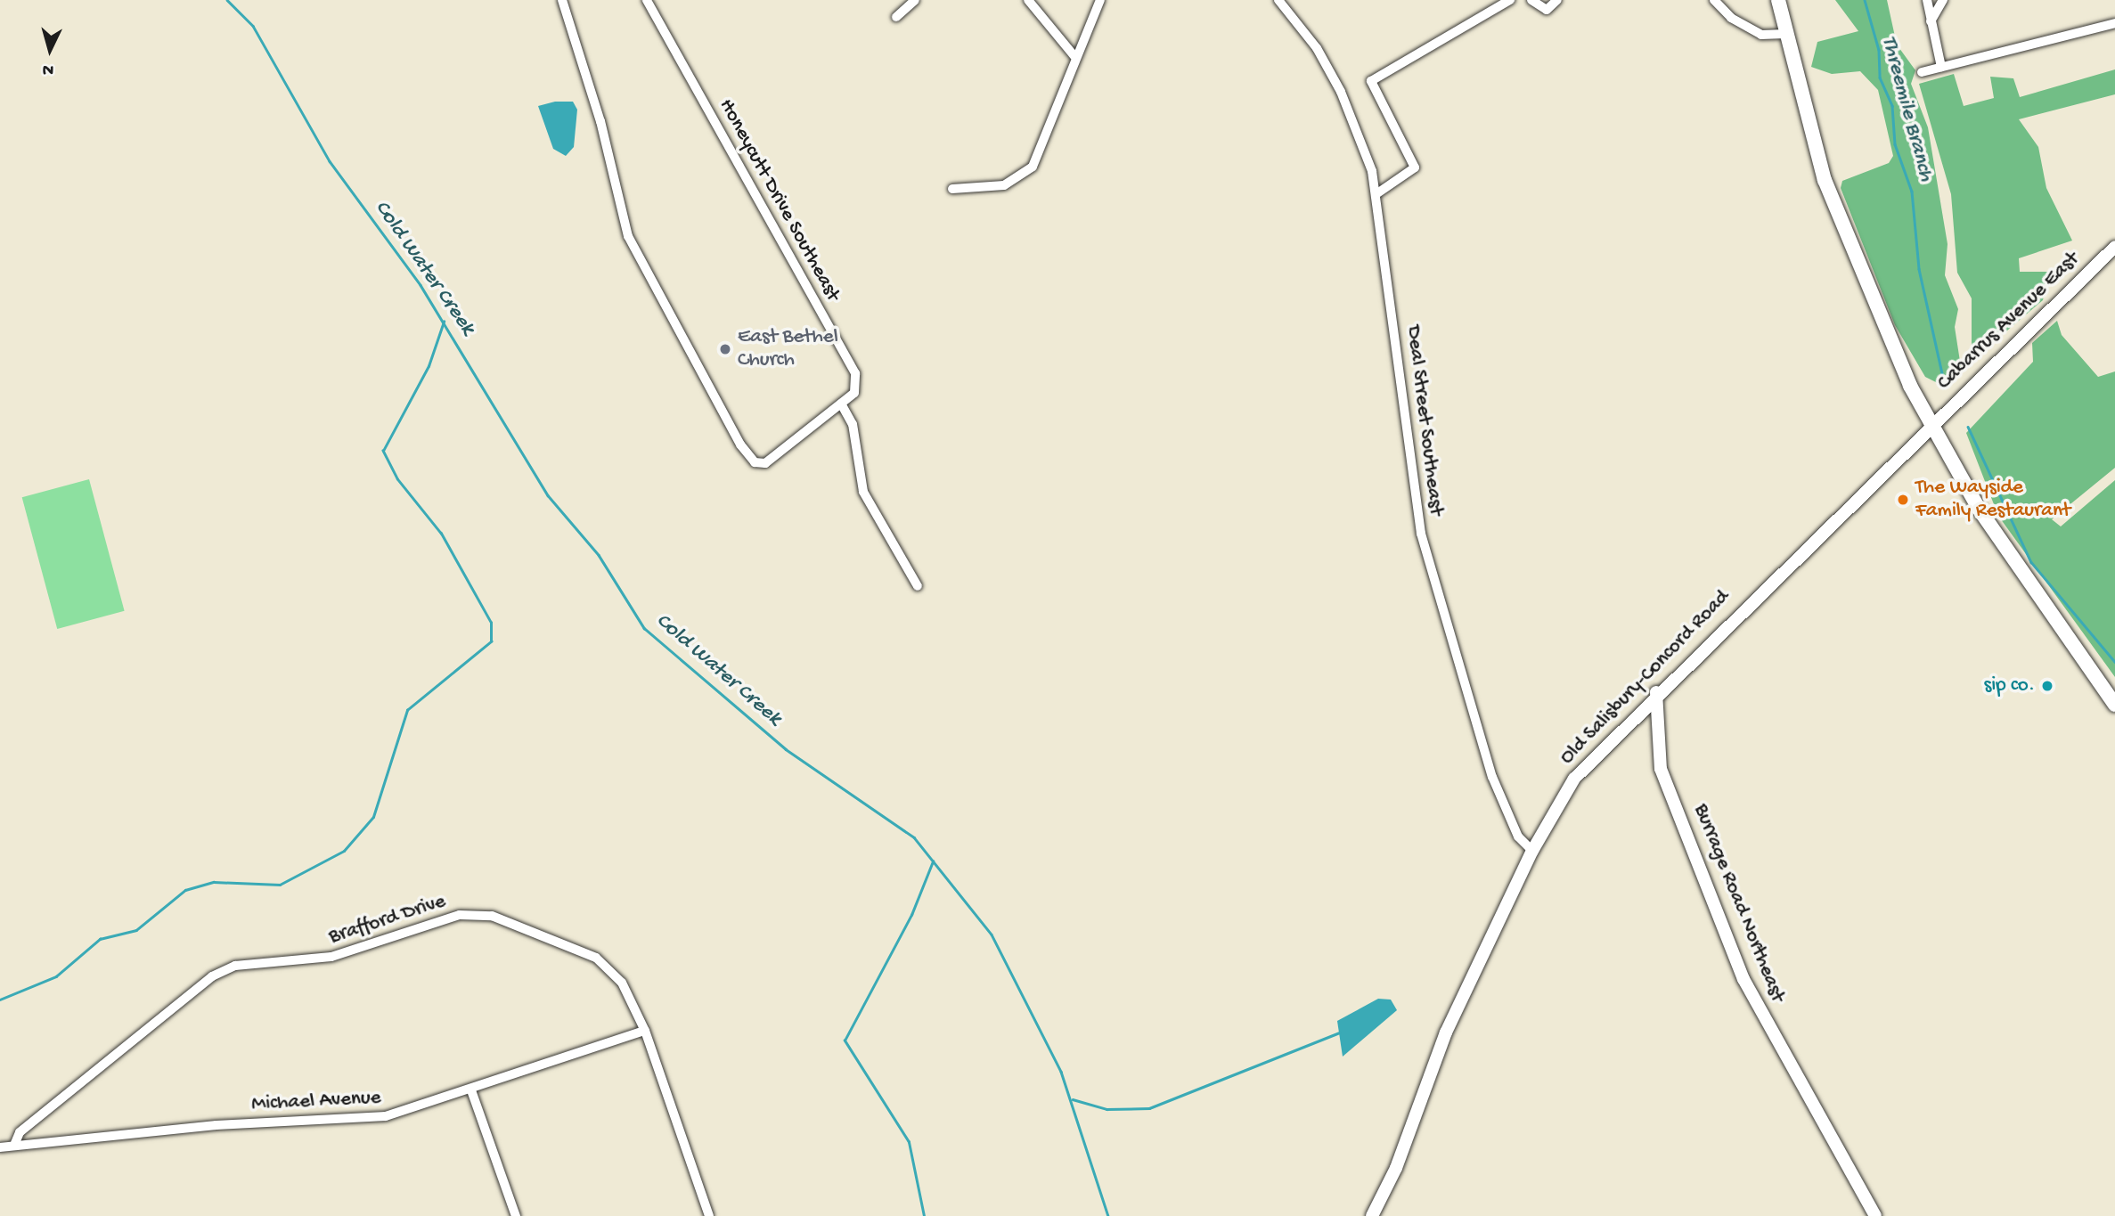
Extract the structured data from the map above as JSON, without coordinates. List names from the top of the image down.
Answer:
{
  "streets": {
    "main road": ["Cabarrus Avenue East", "Old Salisbury-Concord Road", "Burrage Road Northeast"],
    "street": [
      "Honeycutt Drive Southeast",
      "Deal Street Southeast",
      "Brafford Drive",
      "Michael Avenue"
    ]
  },
  "crossings": [
    ["Cabarrus Avenue East", "Old Salisbury-Concord Road"],
    ["Deal Street Southeast", "Old Salisbury-Concord Road"],
    ["Old Salisbury-Concord Road", "Burrage Road Northeast"],
    ["Brafford Drive", "Michael Avenue"]
  ],
  "water": ["Threemile Branch", "Cold Water Creek"],
  "places": ["East Bethel Church", "The Wayside Family Restaurant", "sip co."],
  "north": "bottom"
}
